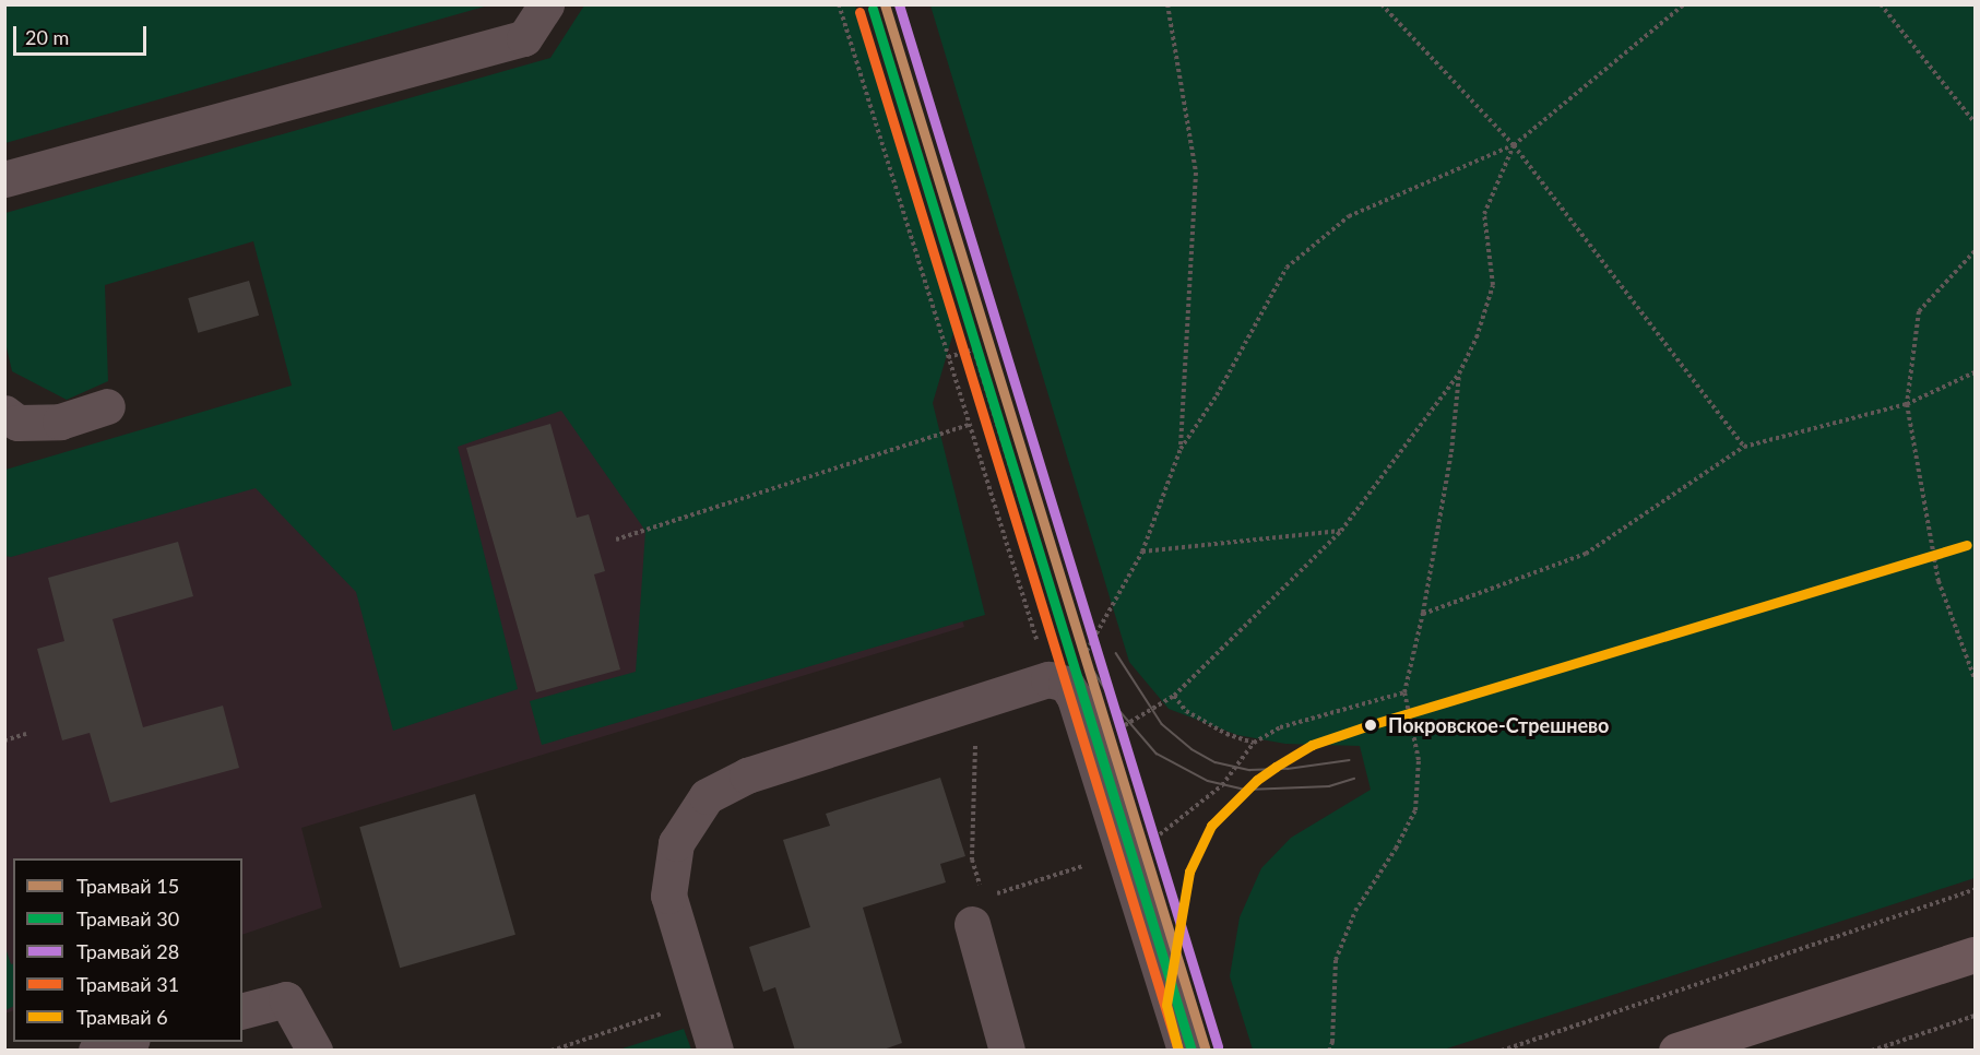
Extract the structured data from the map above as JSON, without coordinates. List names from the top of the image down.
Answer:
{
  "places": ["Покровское-Стрешнево"],
  "lines": [
    "tram line 15",
    "tram line 28",
    "tram line 30",
    "tram line 31",
    "tram line 6"
  ],
  "legend": [
    "Трамвай 15",
    "Трамвай 30",
    "Трамвай 28",
    "Трамвай 31",
    "Трамвай 6"
  ],
  "scale_bar": "20 m"
}
